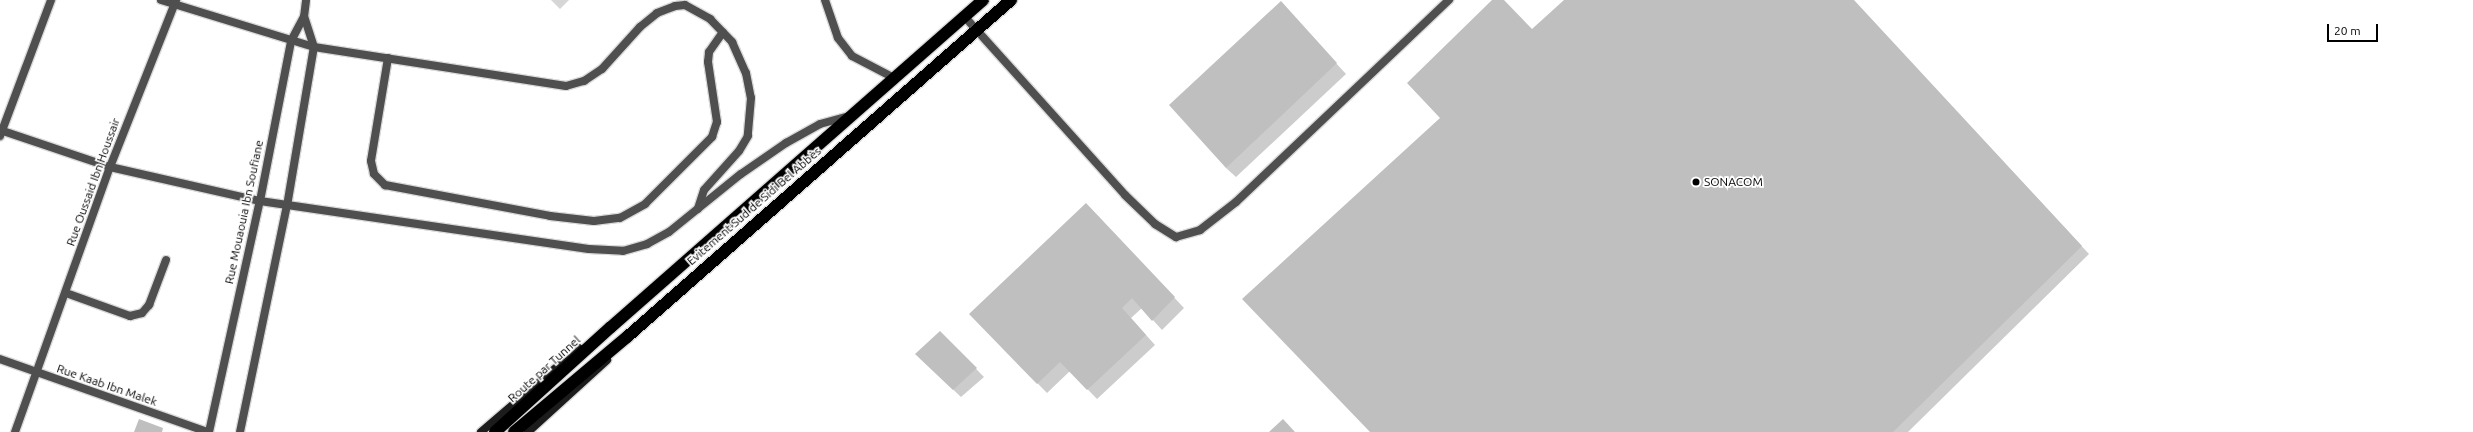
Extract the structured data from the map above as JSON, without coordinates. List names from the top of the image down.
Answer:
{
  "streets": {
    "highway": ["Evitement Sud de Sidi Bel Abbès", "Route par Tunnel"],
    "street": ["Rue Oussaid Ibn Houssair", "Rue Mouaouia Ibn Soufiane", "Rue Kaab Ibn Malek"]
  },
  "crossings": [
    ["Rue Oussaid Ibn Houssair", "Rue Kaab Ibn Malek"],
    ["Evitement Sud de Sidi Bel Abbès", "Route par Tunnel"],
    ["Rue Mouaouia Ibn Soufiane", "Rue Kaab Ibn Malek"]
  ],
  "places": ["SONACOM"],
  "scale_bar": "20 m"
}
